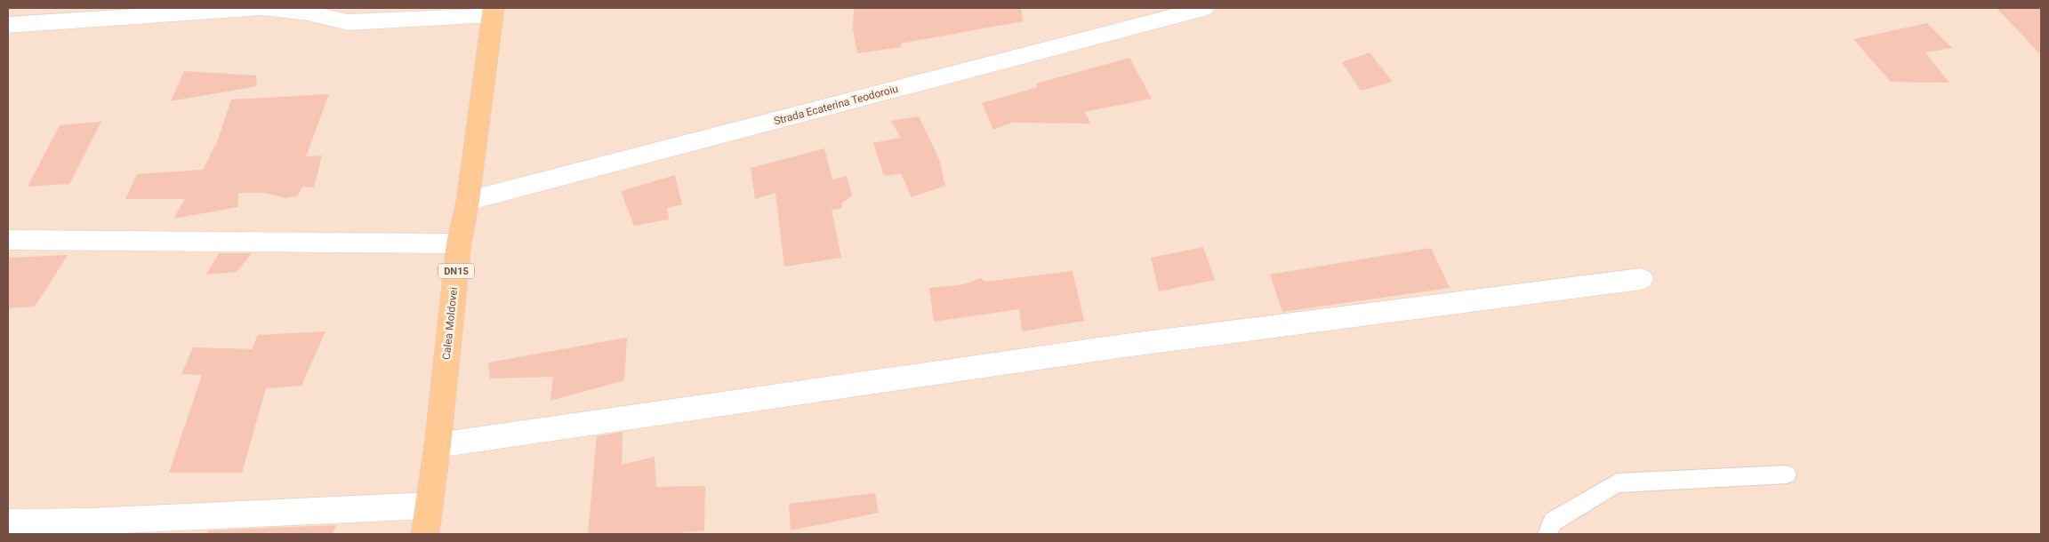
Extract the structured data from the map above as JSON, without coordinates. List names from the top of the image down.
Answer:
{
  "streets": {
    "main road": ["DN15", "Calea Moldovei"],
    "street": ["Strada Ecaterina Teodoroiu"]
  },
  "crossings": [
    ["Strada Ecaterina Teodoroiu", "Calea Moldovei"]
  ]
}
